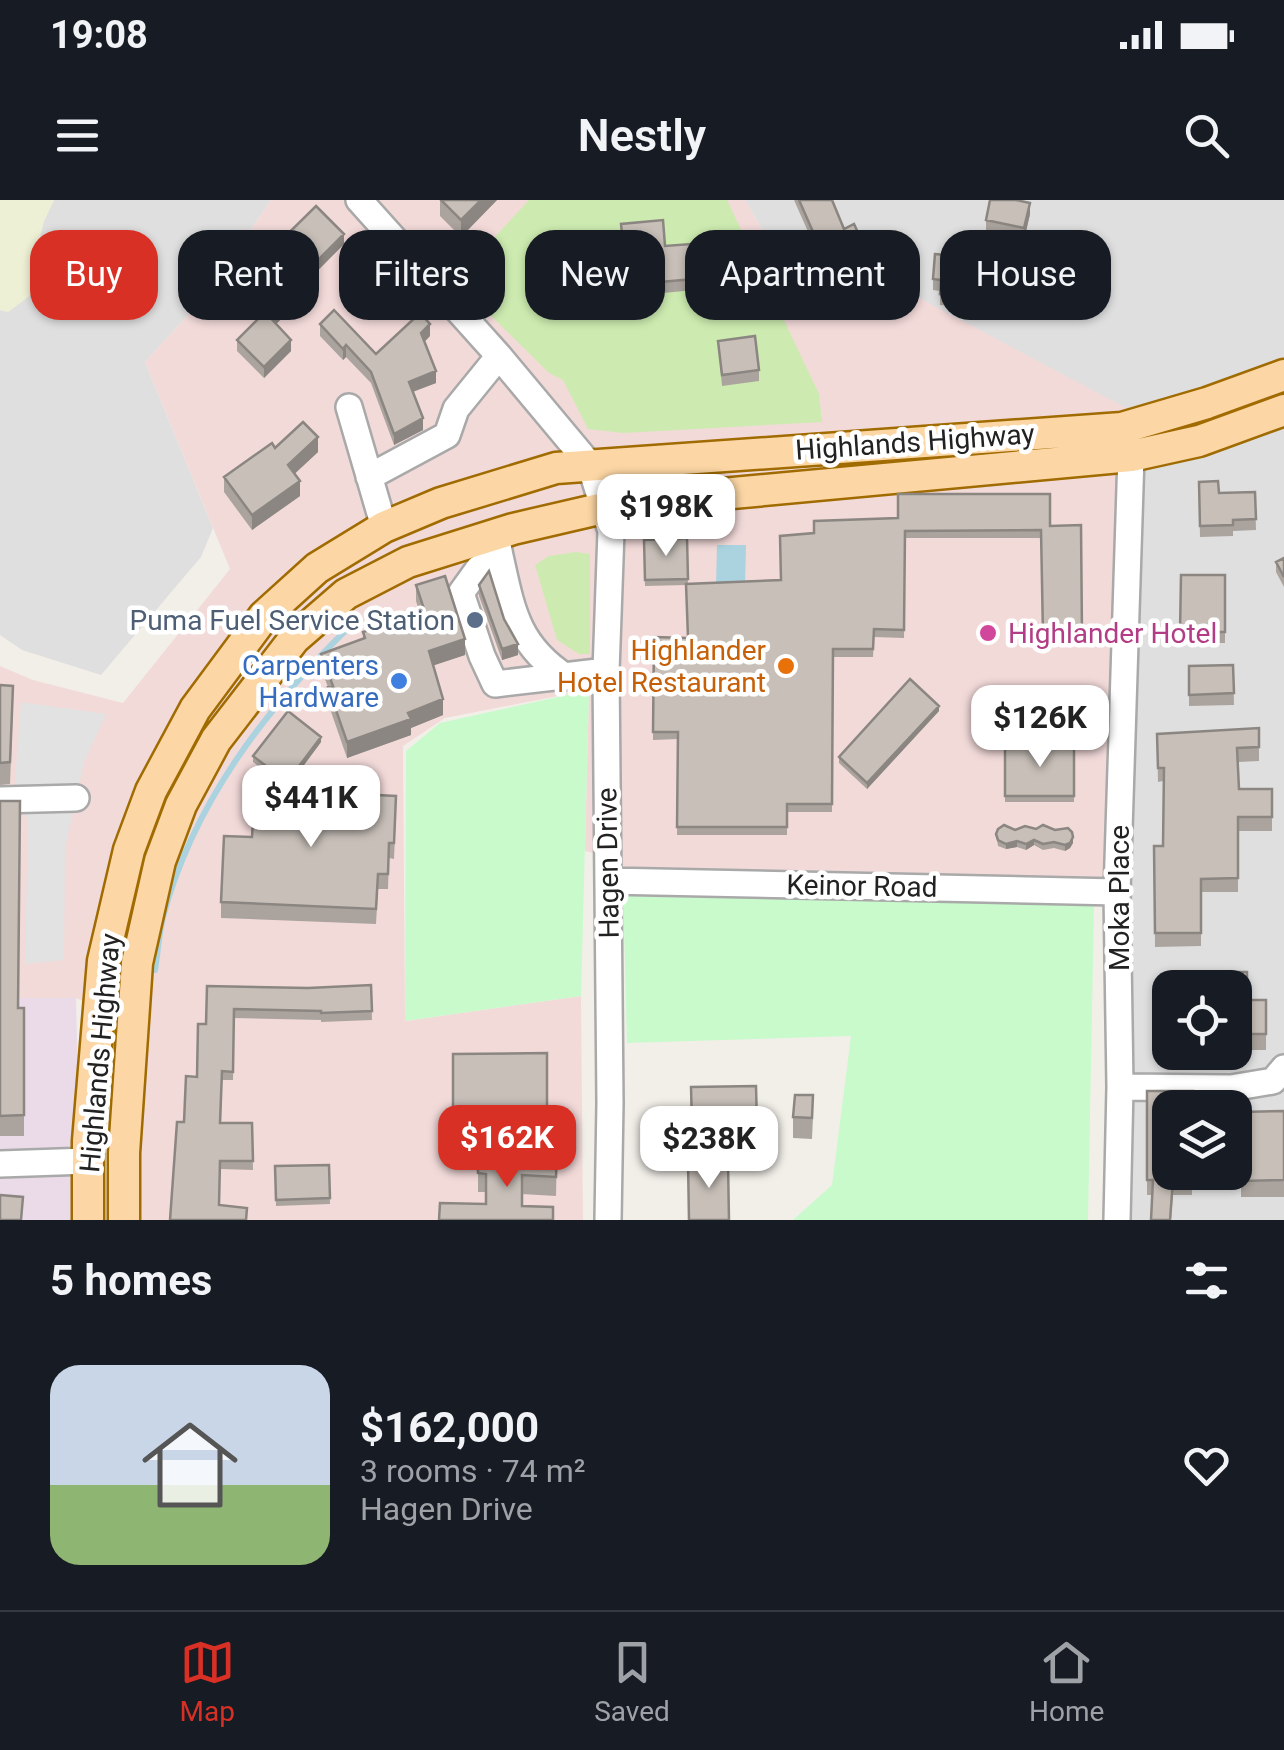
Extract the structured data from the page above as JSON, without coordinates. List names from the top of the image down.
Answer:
{
  "streets": {
    "main road": ["Highlands Highway"],
    "street": ["Hagen Drive", "Keinor Road", "Moka Place"]
  },
  "crossings": [
    ["Highlands Highway", "Hagen Drive"],
    ["Highlands Highway", "Moka Place"],
    ["Hagen Drive", "Keinor Road"],
    ["Keinor Road", "Moka Place"]
  ],
  "places": [
    "Puma Fuel Service Station",
    "Highlander Hotel",
    "Highlander Hotel Restaurant",
    "Carpenters Hardware"
  ],
  "page": {
    "status": "19:08",
    "header": "Nestly",
    "chip": [
      "Buy",
      "Rent",
      "Filters",
      "New",
      "Apartment",
      "House"
    ],
    "price": [
      "$198K",
      "$126K",
      "$441K",
      "$162K",
      "$238K"
    ],
    "heading": "5 homes",
    "list": [
      {
        "name": "$162,000",
        "note": "3 rooms · 74 m² · Hagen Drive"
      }
    ],
    "tabs": ["Map", "Saved", "Home"]
  }
}
